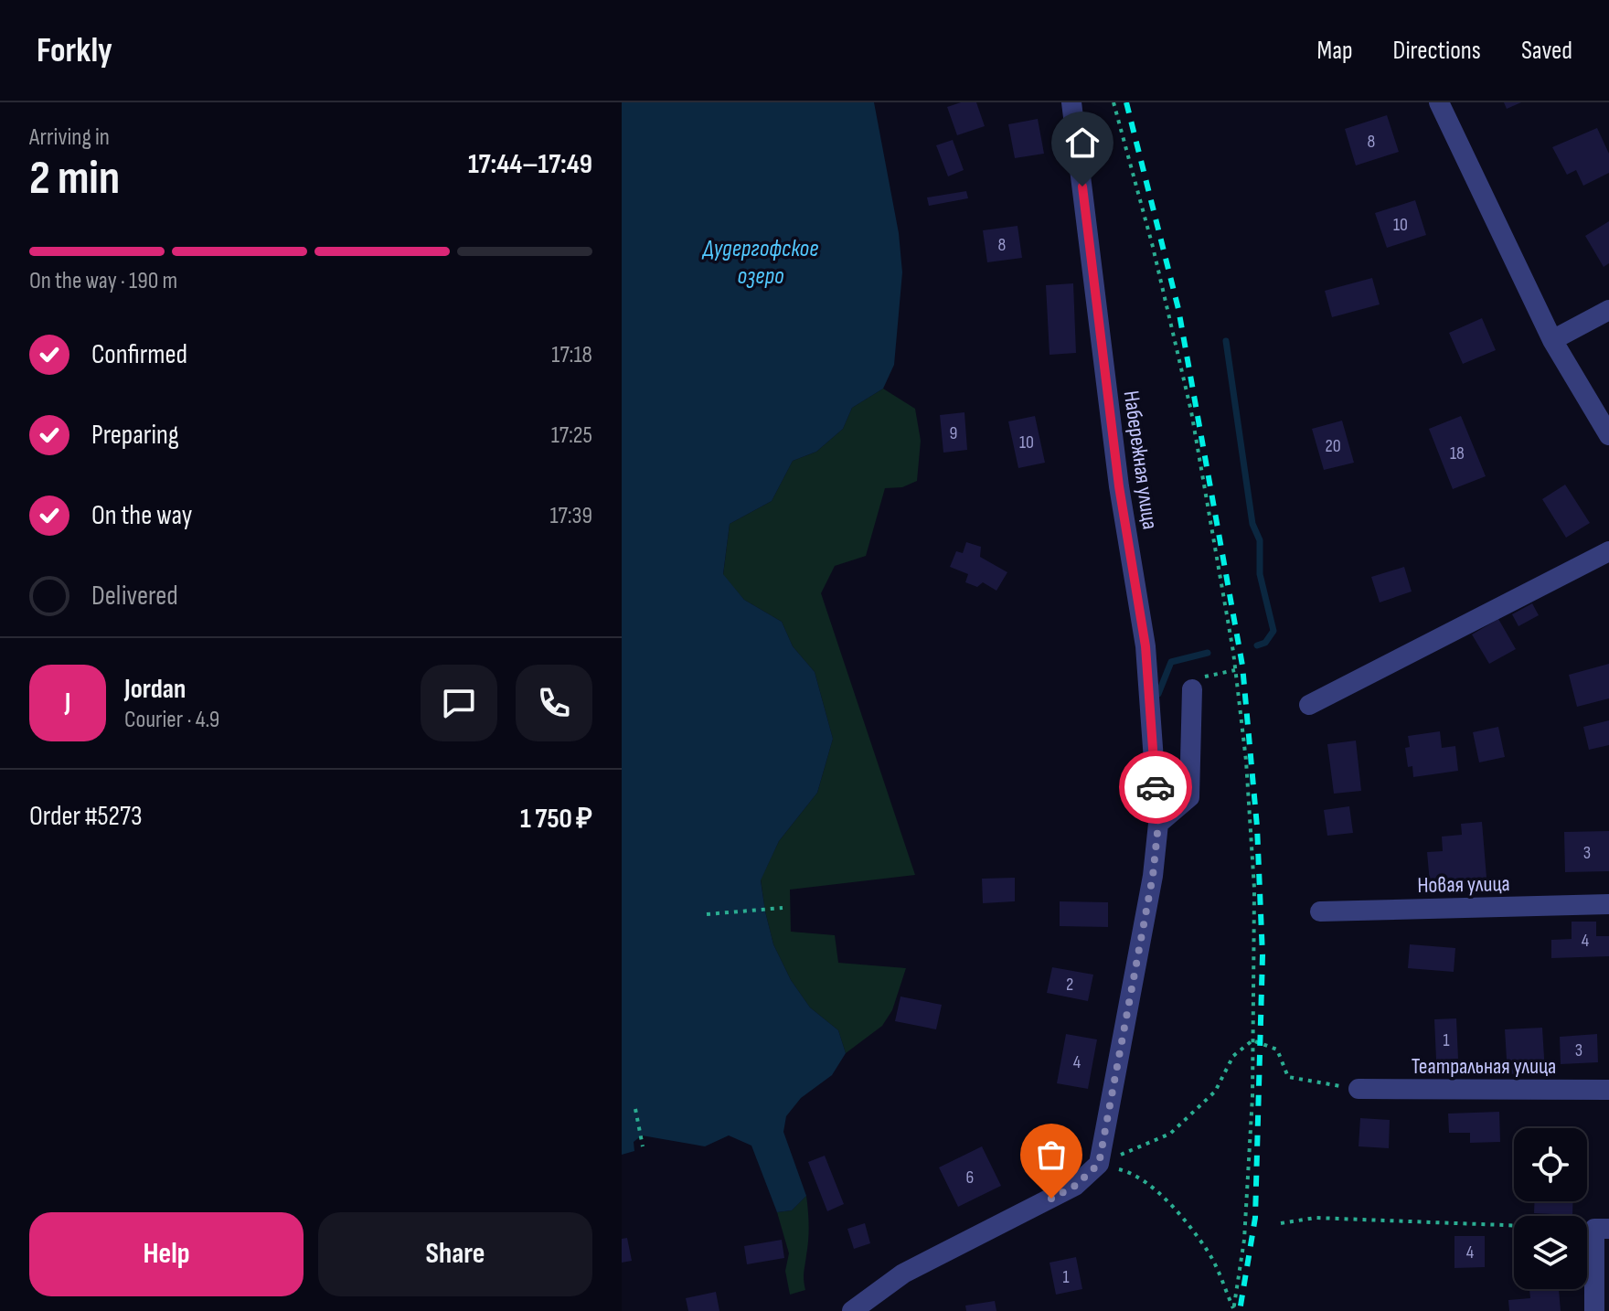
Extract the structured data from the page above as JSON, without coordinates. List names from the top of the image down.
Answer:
{
  "streets": {
    "street": ["Набережная улица", "Новая улица", "Театральная улица"]
  },
  "water": ["Дудергофское озеро"],
  "house_numbers": [
    "8",
    "10",
    "8",
    "9",
    "10",
    "20",
    "18",
    "3",
    "4",
    "2",
    "1",
    "3",
    "4",
    "6",
    "4",
    "1"
  ],
  "page": {
    "header": "Forkly",
    "nav": ["Map", "Directions", "Saved"],
    "heading": ["2 min", "Arriving in", "17:44–17:49"],
    "panel": [
      "Jordan",
      "Courier · 4.9",
      "Order #5273",
      "1 750 ₽"
    ],
    "bar": "On the way · 190 m",
    "list": [
      ["Confirmed", "17:18"],
      ["Preparing", "17:25"],
      ["On the way", "17:39"],
      "Delivered"
    ],
    "round": "J",
    "buttons": ["Help", "Share"]
  }
}
